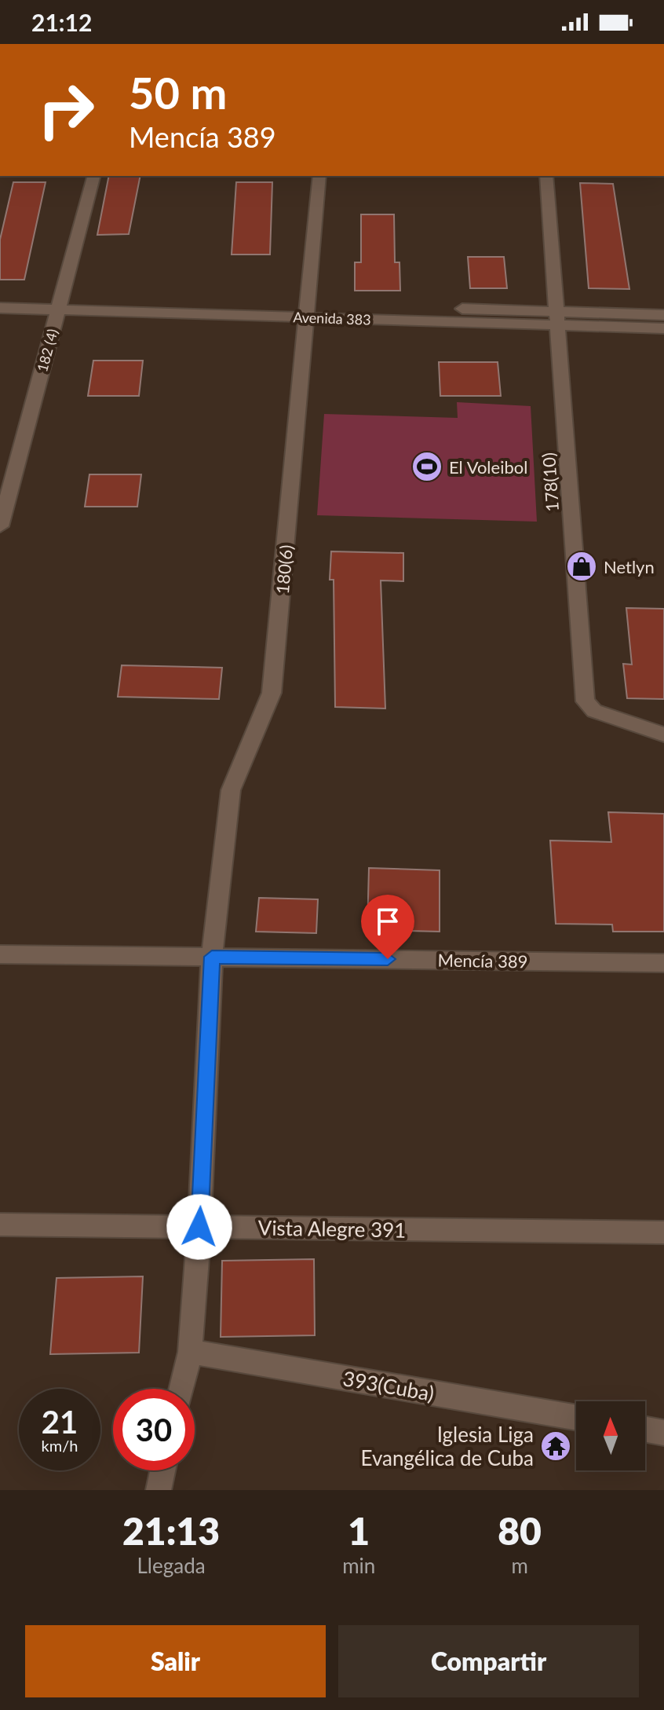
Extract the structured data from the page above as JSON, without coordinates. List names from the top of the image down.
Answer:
{
  "streets": {
    "street": [
      "Avenida 383",
      "182 (4)",
      "178(10)",
      "180(6)",
      "Mencía 389",
      "Vista Alegre 391",
      "393(Cuba)"
    ]
  },
  "crossings": [
    ["Avenida 383", "182 (4)"],
    ["Avenida 383", "178(10)"],
    ["Avenida 383", "180(6)"],
    ["180(6)", "Mencía 389"],
    ["180(6)", "Vista Alegre 391"],
    ["180(6)", "393(Cuba)"]
  ],
  "places": {
    "sports": ["El Voleibol"],
    "shop": ["Netlyn"],
    "temple": ["Iglesia Liga Evangélica de Cuba"]
  },
  "north": "top",
  "page": {
    "status": "21:12",
    "turn": ["50 m", "Mencía 389"],
    "speed": "21 km/h",
    "limit": "30",
    "eta": [
      "21:13",
      "Llegada",
      "1",
      "min",
      "80",
      "m"
    ],
    "buttons": ["Salir", "Compartir"]
  }
}
